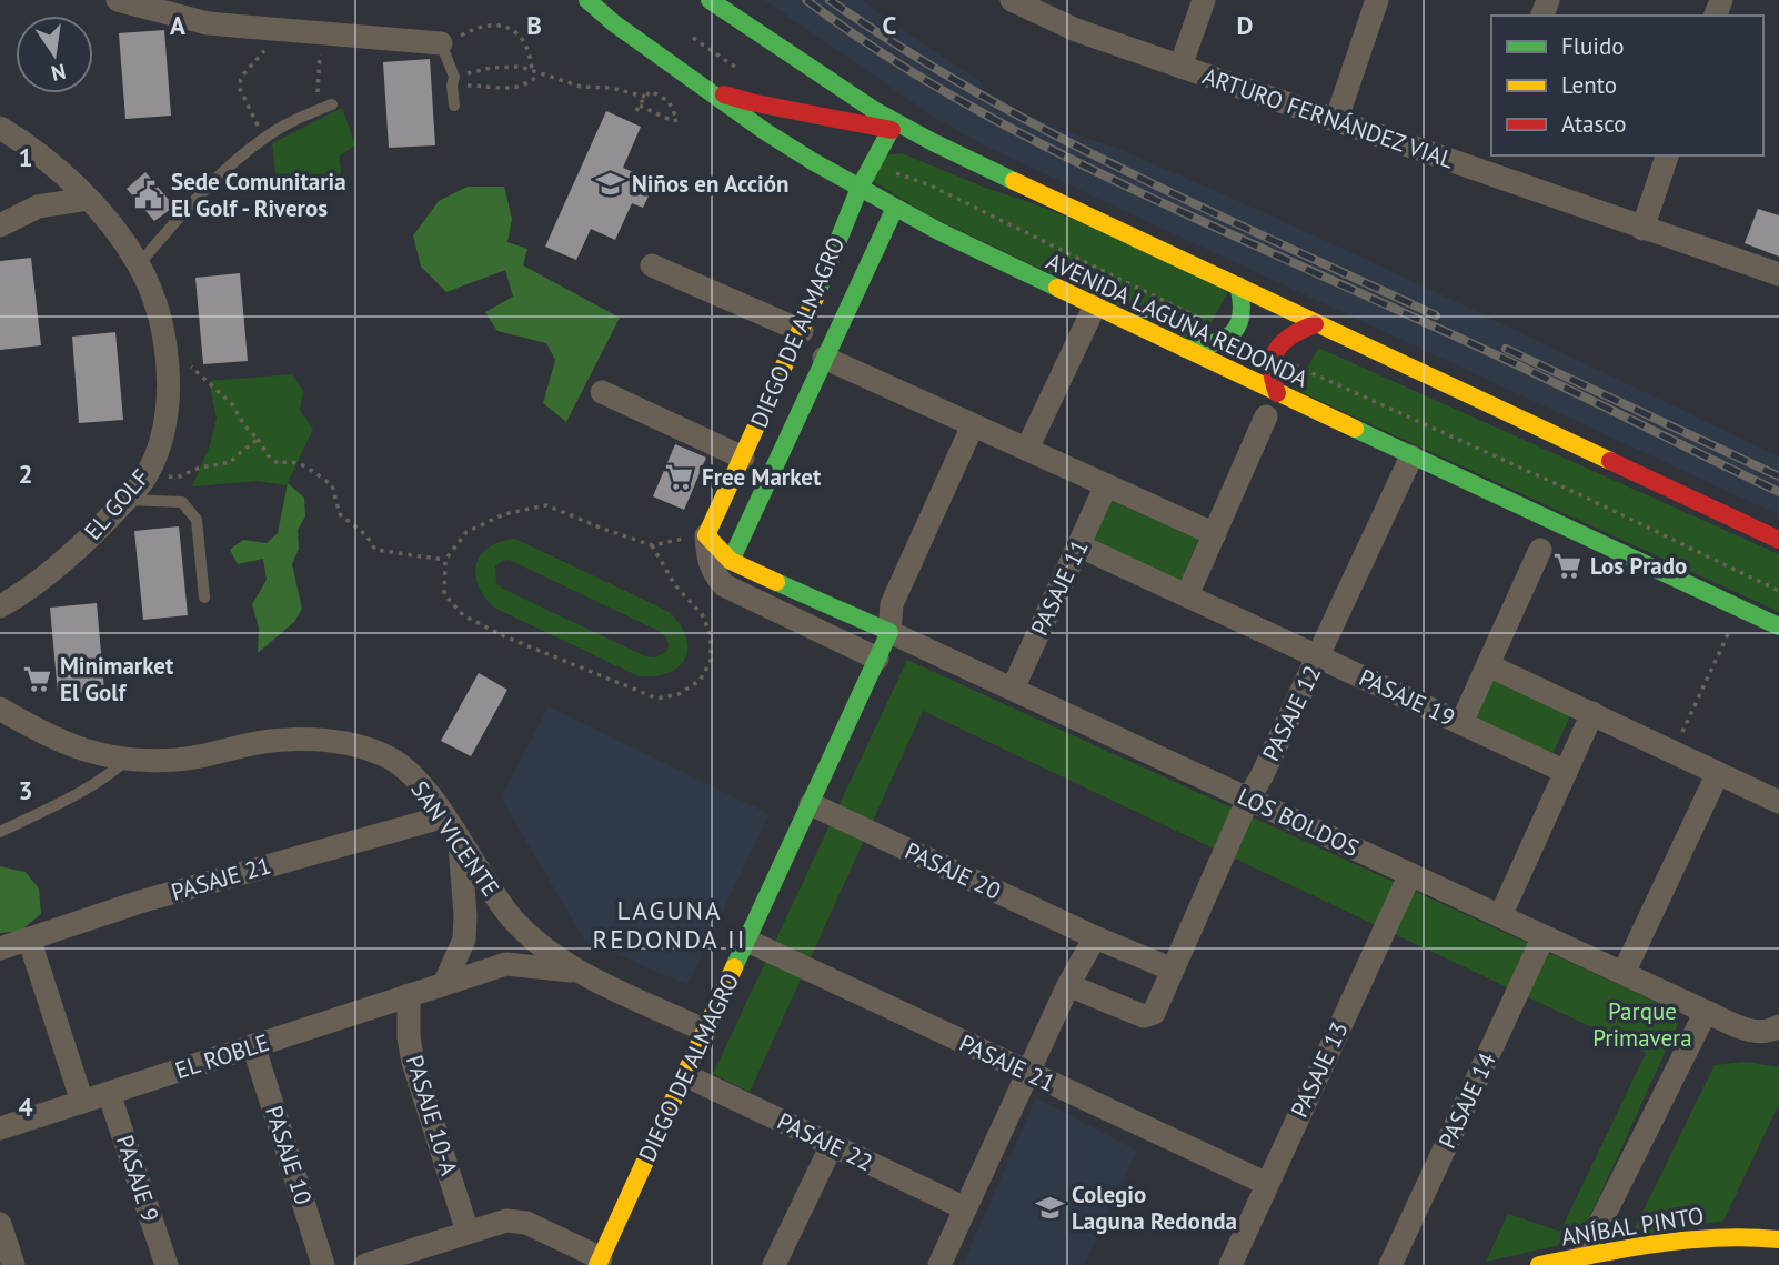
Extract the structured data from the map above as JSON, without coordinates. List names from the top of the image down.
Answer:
{
  "streets": {
    "main road": ["AVENIDA LAGUNA REDONDA", "DIEGO DE ALMAGRO", "ANÍBAL PINTO"],
    "street": [
      "ARTURO FERNÁNDEZ VIAL",
      "EL GOLF",
      "PASAJE 11",
      "PASAJE 19",
      "PASAJE 12",
      "LOS BOLDOS",
      "SAN VICENTE",
      "PASAJE 20",
      "PASAJE 21",
      "EL ROBLE",
      "PASAJE 13",
      "PASAJE 14",
      "PASAJE 10-A",
      "PASAJE 22",
      "PASAJE 10",
      "PASAJE 9"
    ]
  },
  "crossings": [
    ["AVENIDA LAGUNA REDONDA", "DIEGO DE ALMAGRO"],
    ["AVENIDA LAGUNA REDONDA", "PASAJE 12"],
    ["DIEGO DE ALMAGRO", "LOS BOLDOS"],
    ["DIEGO DE ALMAGRO", "SAN VICENTE"],
    ["DIEGO DE ALMAGRO", "PASAJE 20"],
    ["DIEGO DE ALMAGRO", "PASAJE 21"],
    ["DIEGO DE ALMAGRO", "PASAJE 22"],
    ["PASAJE 11", "PASAJE 19"],
    ["PASAJE 11", "LOS BOLDOS"],
    ["PASAJE 19", "PASAJE 12"],
    ["PASAJE 12", "LOS BOLDOS"],
    ["LOS BOLDOS", "PASAJE 13"],
    ["LOS BOLDOS", "PASAJE 14"],
    ["SAN VICENTE", "PASAJE 21"],
    ["SAN VICENTE", "EL ROBLE"],
    ["PASAJE 21", "PASAJE 13"],
    ["EL ROBLE", "PASAJE 10-A"],
    ["EL ROBLE", "PASAJE 10"],
    ["EL ROBLE", "PASAJE 9"]
  ],
  "districts": ["LAGUNA REDONDA II"],
  "parks": ["Parque Primavera"],
  "places": {
    "school or university": ["Niños en Acción", "Colegio Laguna Redonda"],
    "public building": ["Sede Comunitaria El Golf - Riveros"],
    "supermarket": ["Free Market", "Los Prado", "Minimarket El Golf"]
  },
  "legend": ["Fluido", "Lento", "Atasco"],
  "north": "bottom",
  "grid": {
    "columns": [
      "A",
      "B",
      "C",
      "D"
    ],
    "rows": [
      "1",
      "2",
      "3",
      "4"
    ]
  }
}
